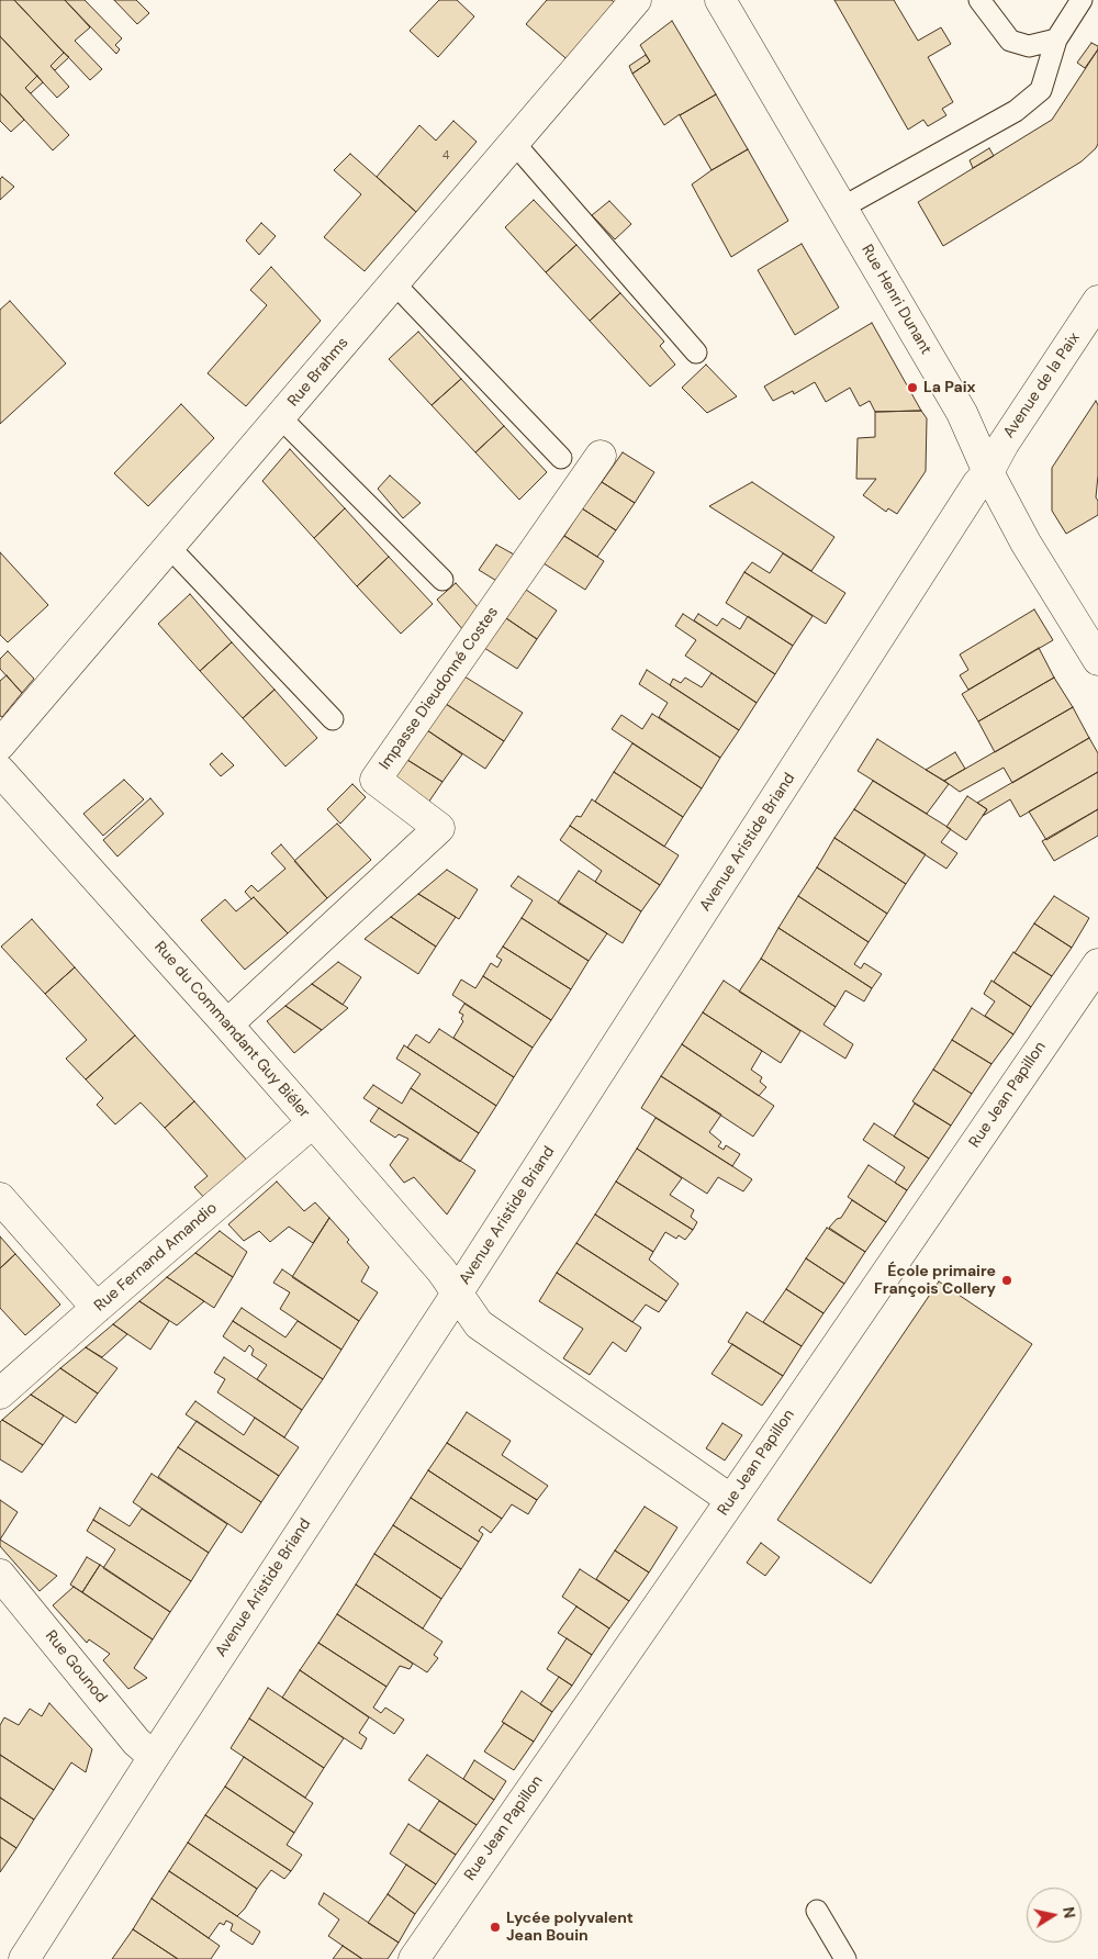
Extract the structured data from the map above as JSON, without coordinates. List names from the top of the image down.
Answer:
{
  "streets": {
    "street": [
      "Rue Henri Dunant",
      "Rue Brahms",
      "Avenue de la Paix",
      "Impasse Dieudonné Costes",
      "Avenue Aristide Briand",
      "Rue du Commandant Guy Biéler",
      "Rue Jean Papillon",
      "Rue Fernand Amandio",
      "Rue Gounod"
    ]
  },
  "crossings": [
    ["Rue Henri Dunant", "Avenue de la Paix"],
    ["Rue Henri Dunant", "Avenue Aristide Briand"],
    ["Avenue de la Paix", "Avenue Aristide Briand"],
    ["Impasse Dieudonné Costes", "Rue du Commandant Guy Biéler"],
    ["Avenue Aristide Briand", "Rue du Commandant Guy Biéler"],
    ["Avenue Aristide Briand", "Rue Gounod"],
    ["Rue du Commandant Guy Biéler", "Rue Jean Papillon"],
    ["Rue du Commandant Guy Biéler", "Rue Fernand Amandio"]
  ],
  "places": ["La Paix", "École primaire François Collery", "Lycée polyvalent Jean Bouin"],
  "house_numbers": ["4"],
  "north": "right"
}
